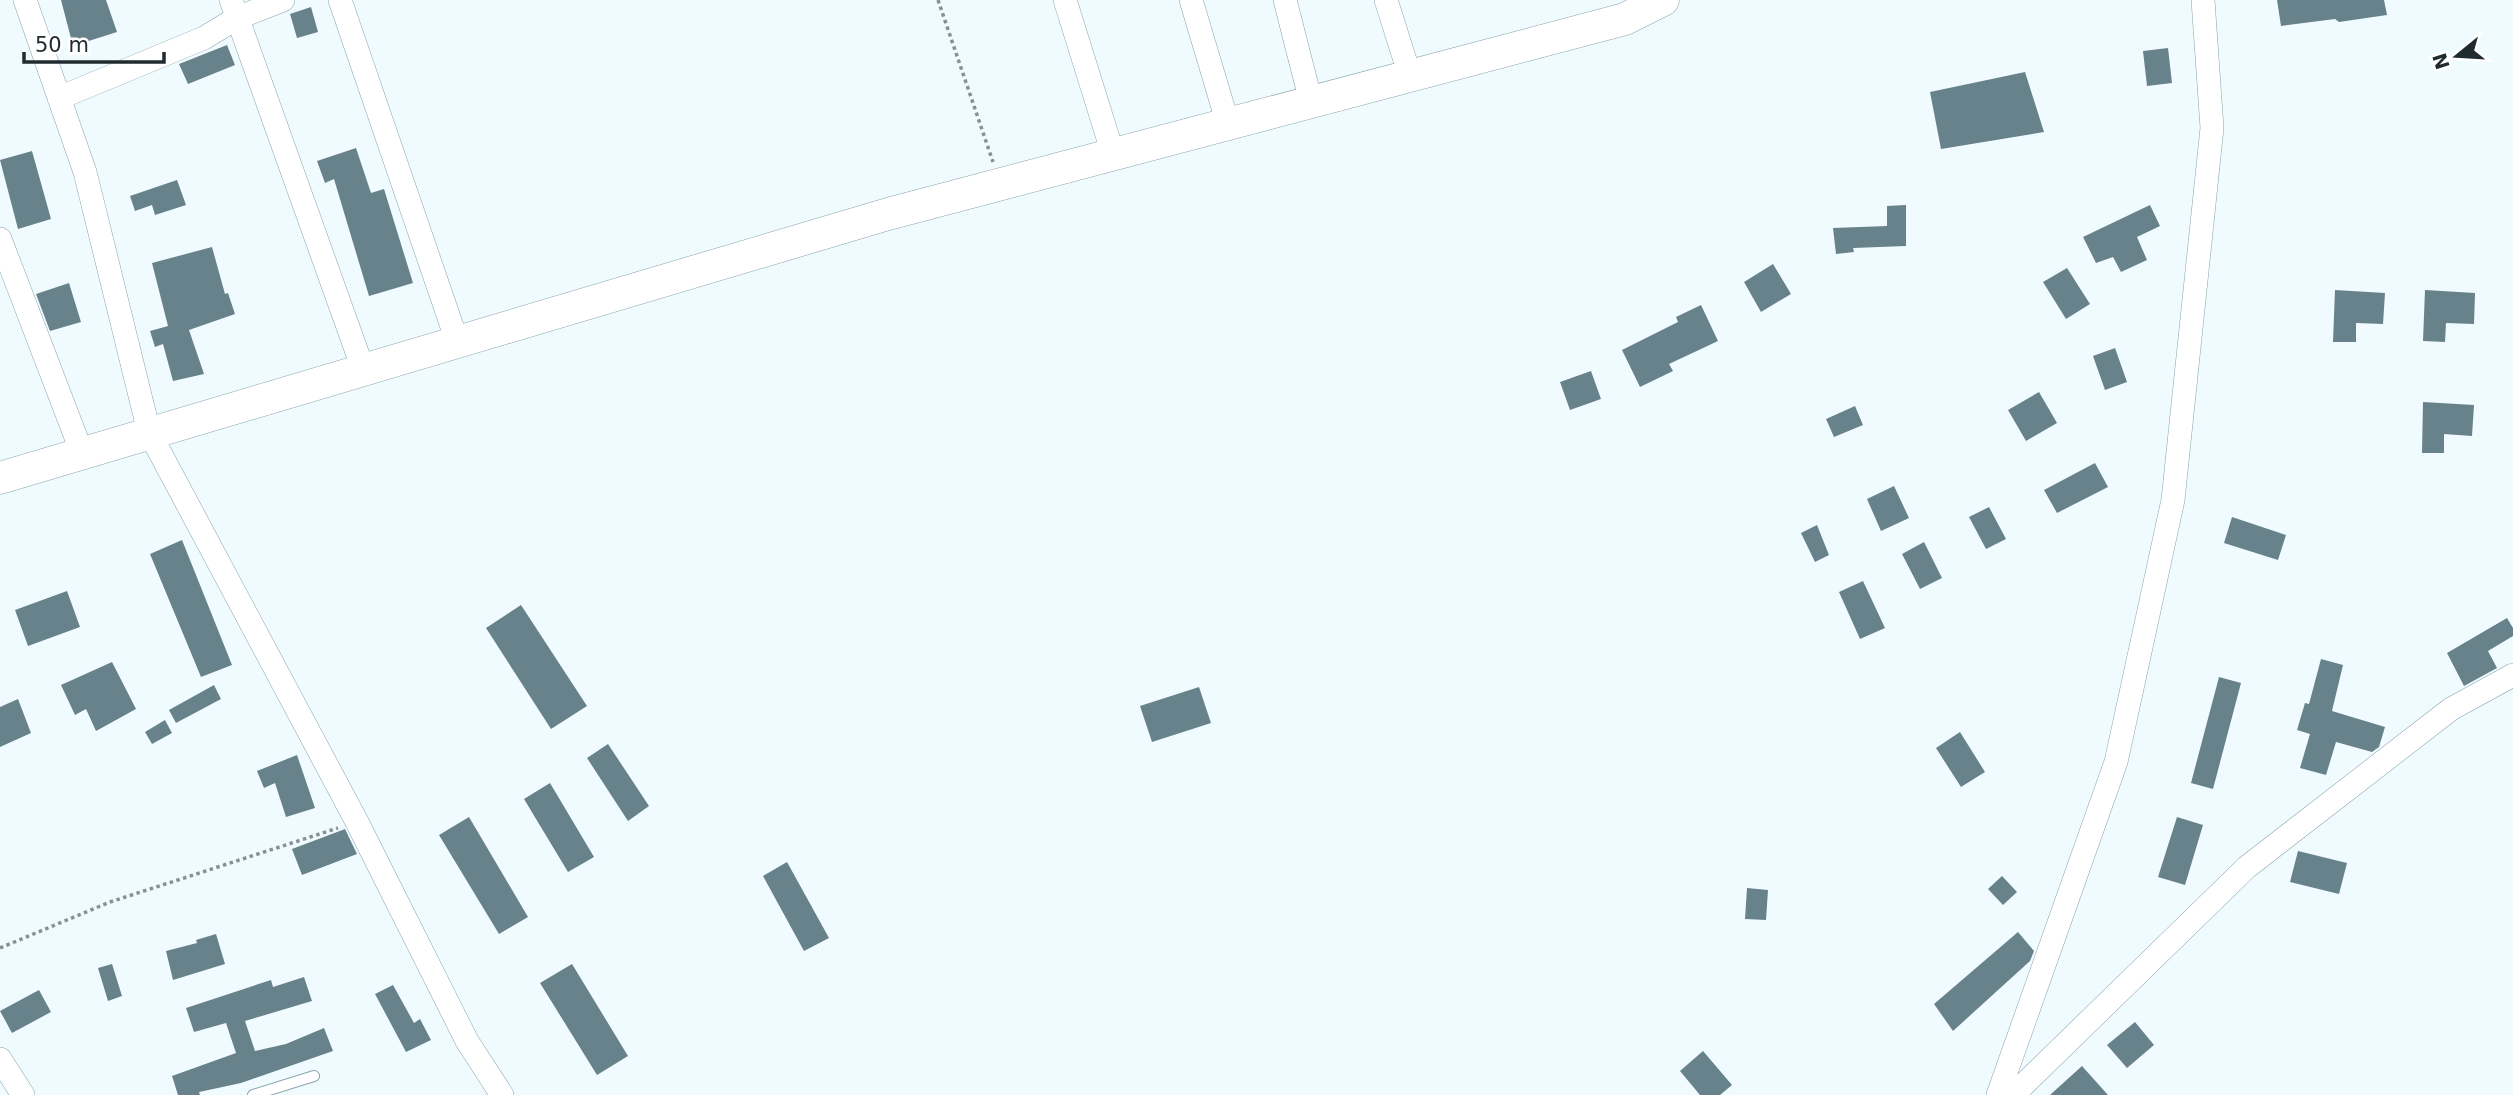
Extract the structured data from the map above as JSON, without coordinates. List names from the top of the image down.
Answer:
{
  "scale_bar": "50 m",
  "north": "left"
}
